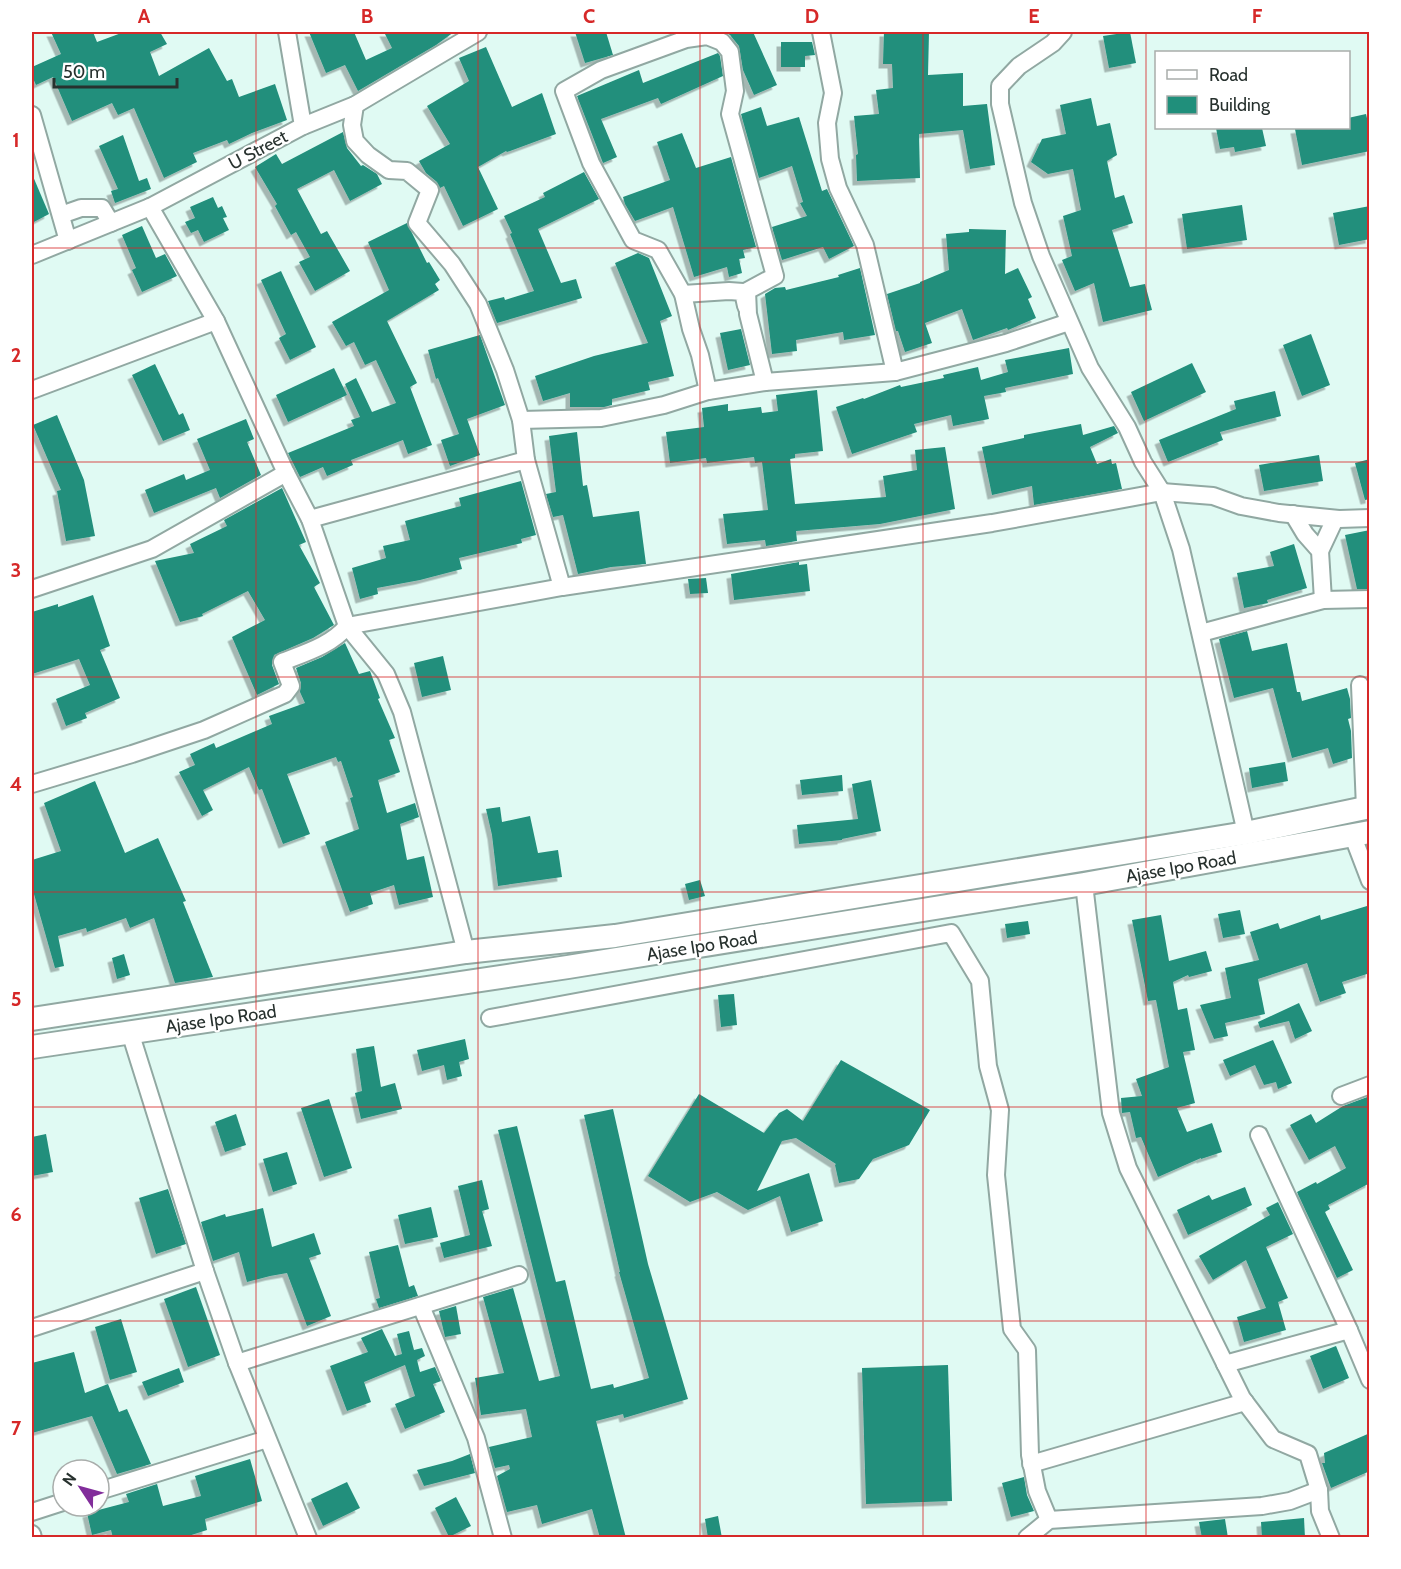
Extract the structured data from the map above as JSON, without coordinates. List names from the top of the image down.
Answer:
{
  "streets": {
    "highway": ["Ajase Ipo Road"],
    "street": ["U Street"]
  },
  "legend": ["Road", "Building"],
  "scale_bar": "50 m",
  "north": "top left",
  "grid": {
    "columns": [
      "A",
      "B",
      "C",
      "D",
      "E",
      "F"
    ],
    "rows": [
      "1",
      "2",
      "3",
      "4",
      "5",
      "6",
      "7"
    ]
  }
}
